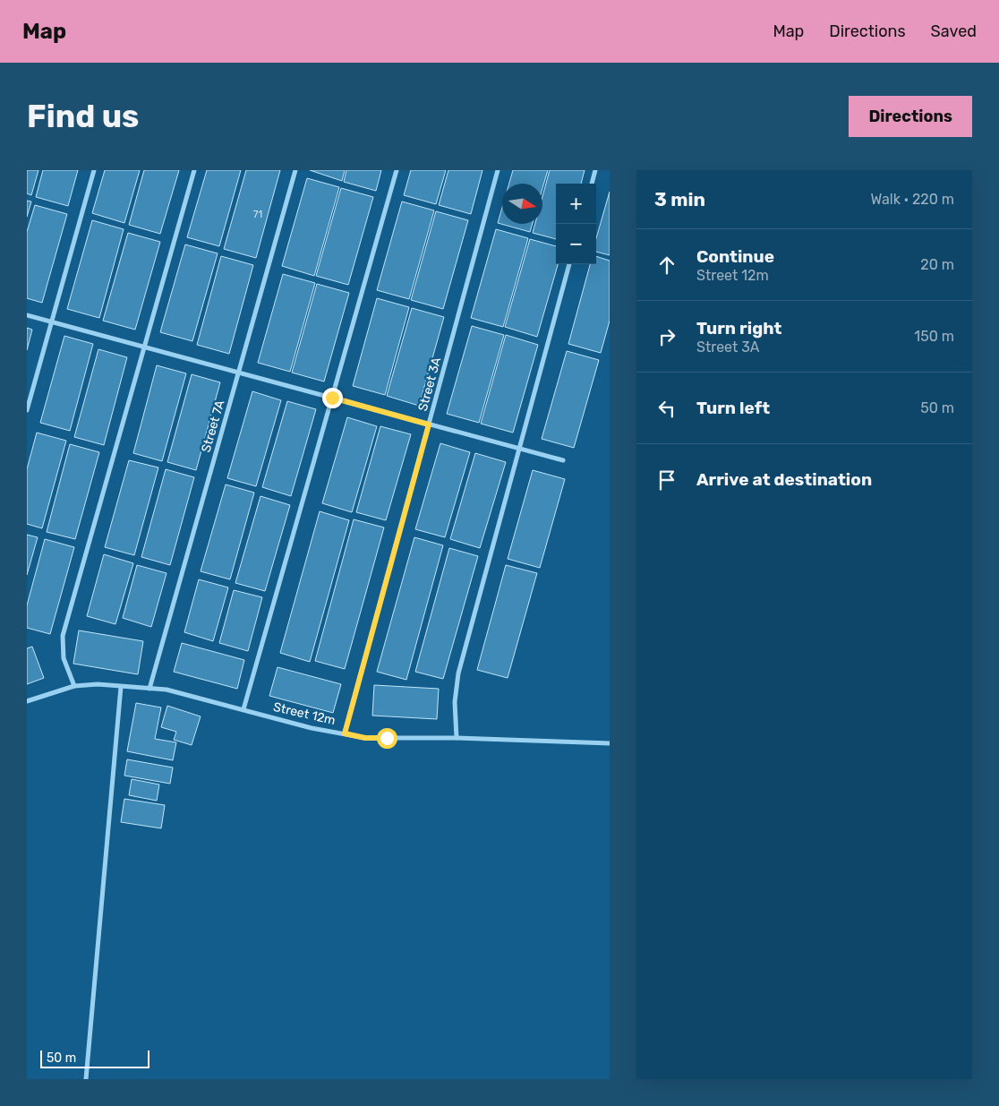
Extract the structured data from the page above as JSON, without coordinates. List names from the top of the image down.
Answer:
{
  "streets": {
    "street": ["Street 3A", "Street 7A", "Street 12m"]
  },
  "crossings": [
    ["Street 3A", "Street 12m"],
    ["Street 7A", "Street 12m"]
  ],
  "house_numbers": ["71"],
  "scale_bar": "50 m",
  "north": "right",
  "page": {
    "header": "Map",
    "nav": ["Map", "Directions", "Saved"],
    "buttons": "Directions",
    "title": "Find us",
    "heading": ["3 min", "Walk · 220 m"],
    "map_buttons": ["+", "−"],
    "list": [
      ["Continue", "Street 12m", "20 m"],
      ["Turn right", "Street 3A", "150 m"],
      ["Turn left", "50 m"],
      "Arrive at destination"
    ],
    "scale": "50 m"
  }
}
